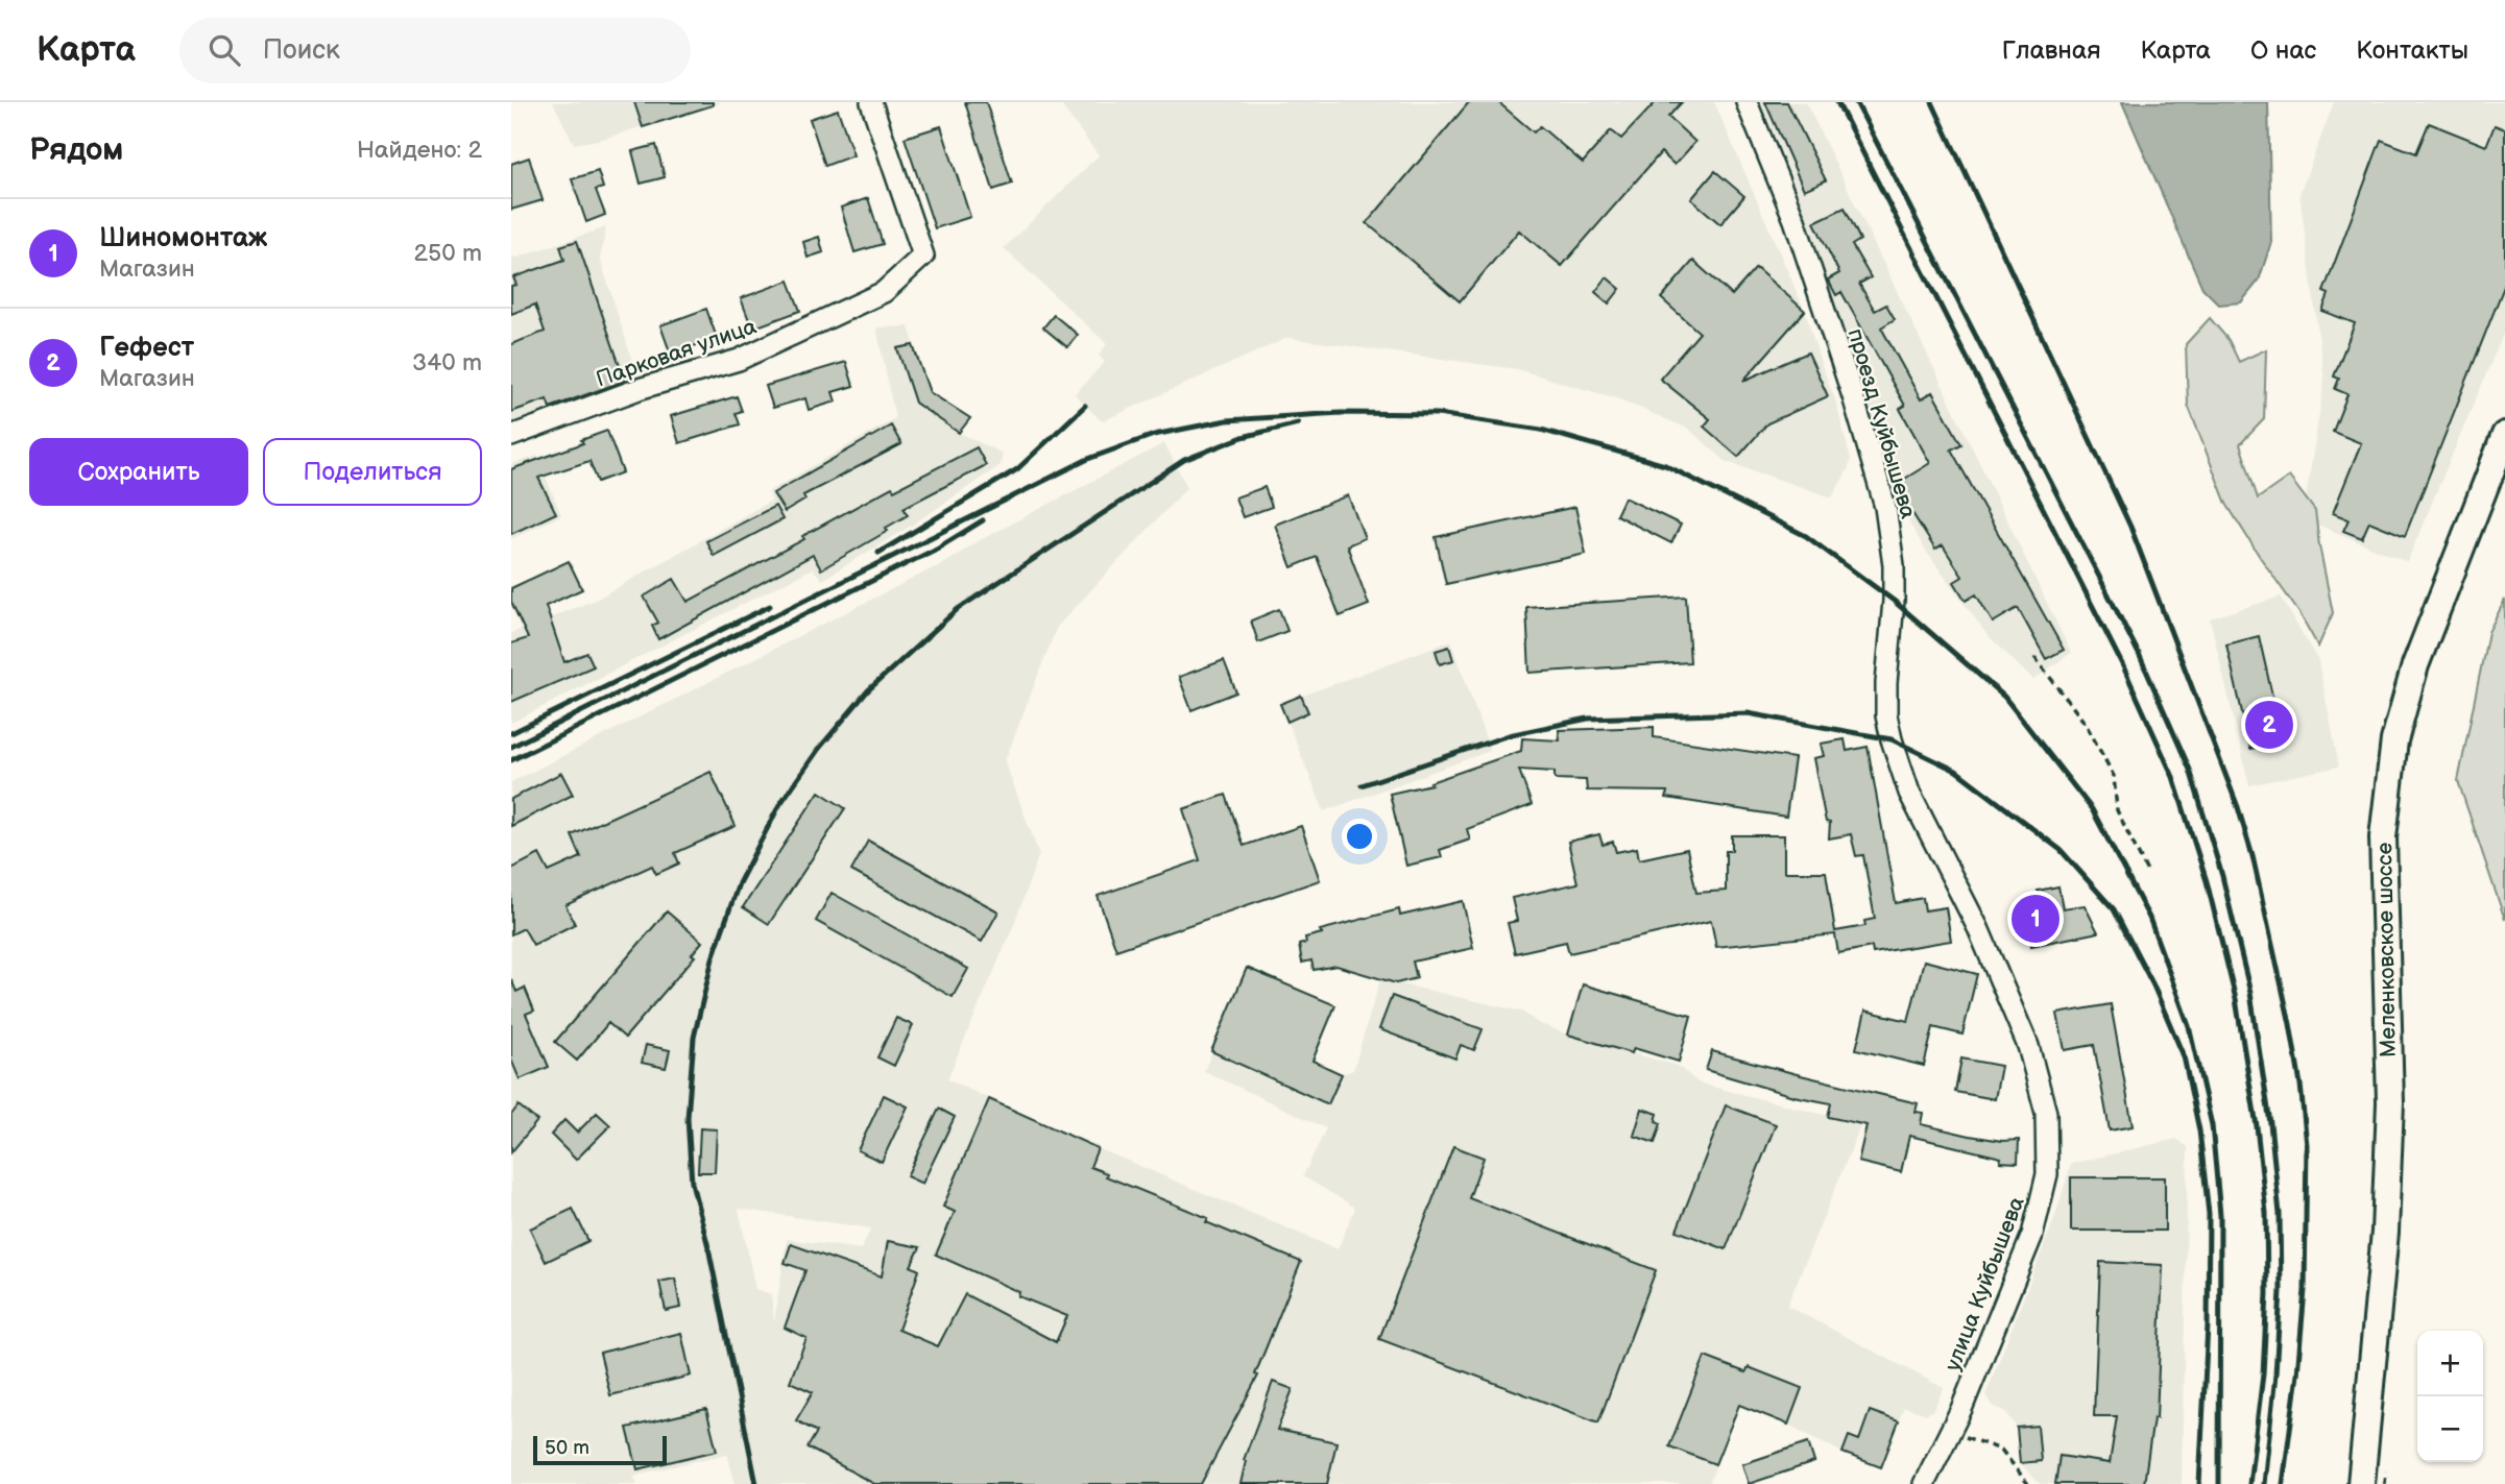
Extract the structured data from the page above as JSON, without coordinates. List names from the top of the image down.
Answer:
{
  "streets": {
    "main road": ["Меленковское шоссе"],
    "street": ["Парковая улица", "проезд Куйбышева", "улица Куйбышева"]
  },
  "crossings": [
    ["проезд Куйбышева", "улица Куйбышева"]
  ],
  "scale_bar": "50 m",
  "page": {
    "header": "Карта",
    "search": "Поиск",
    "nav": [
      "Главная",
      "Карта",
      "О нас",
      "Контакты"
    ],
    "heading": ["Рядом", "Найдено: 2"],
    "list": [
      {
        "mark": "1",
        "name": "Шиномонтаж",
        "note": "Магазин",
        "value": "250 m"
      },
      {
        "mark": "2",
        "name": "Гефест",
        "note": "Магазин",
        "value": "340 m"
      }
    ],
    "buttons": ["Сохранить", "Поделиться"],
    "pins": ["2", "1"],
    "map_buttons": ["+", "−"],
    "scale": "50 m"
  }
}
